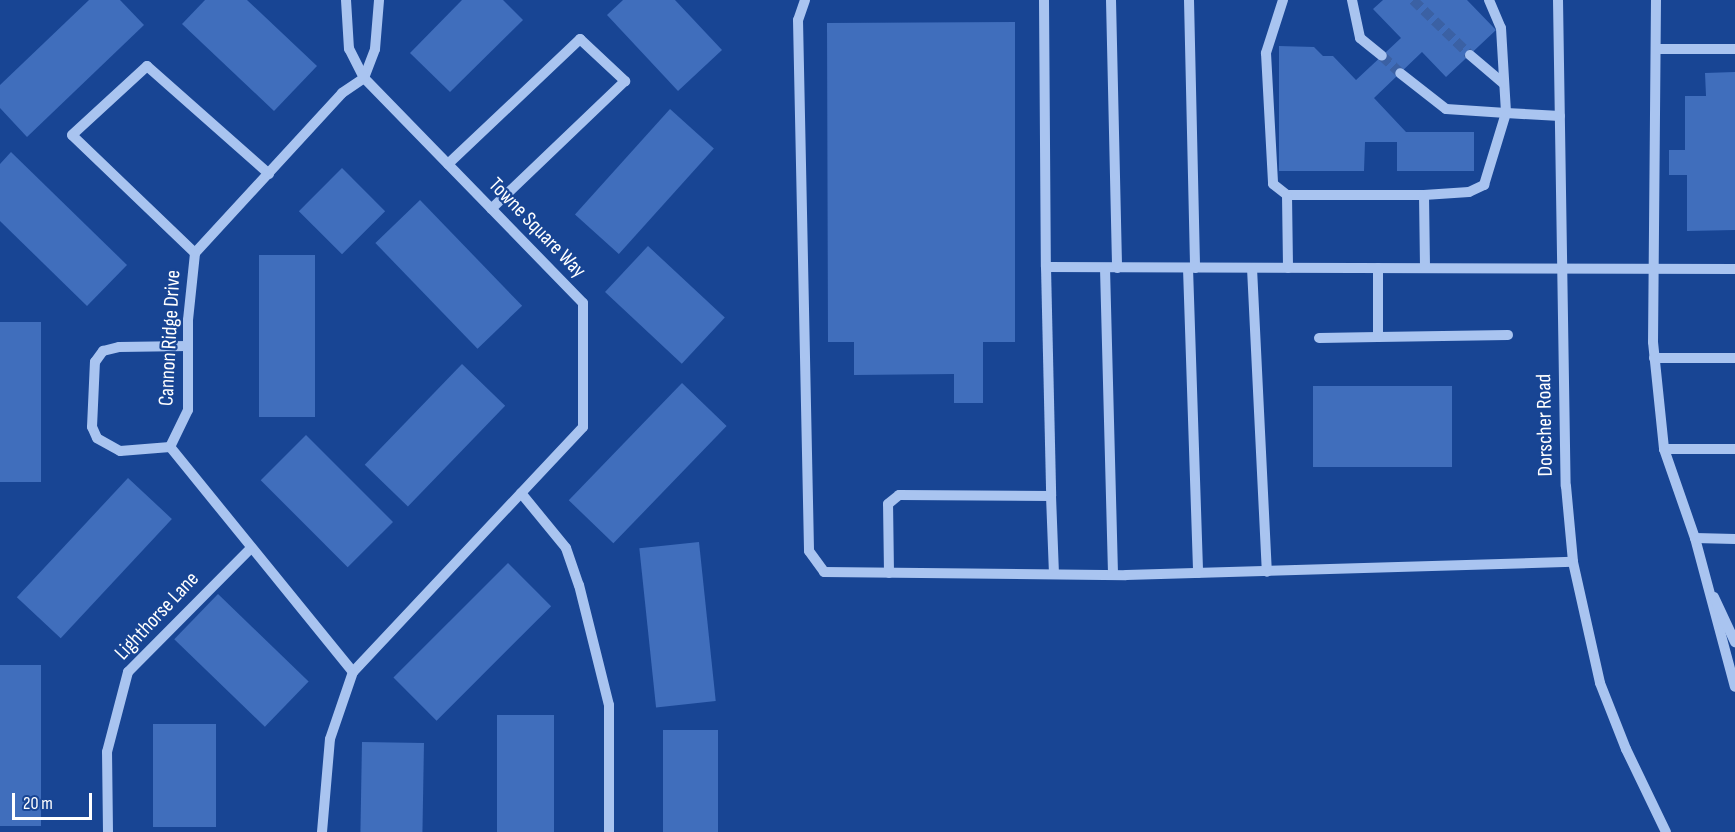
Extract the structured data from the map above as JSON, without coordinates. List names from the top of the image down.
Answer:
{
  "streets": {
    "street": [
      "Towne Square Way",
      "Cannon Ridge Drive",
      "Dorscher Road",
      "Lighthorse Lane"
    ]
  },
  "crossings": [
    ["Towne Square Way", "Cannon Ridge Drive"]
  ],
  "scale_bar": "20 m"
}
